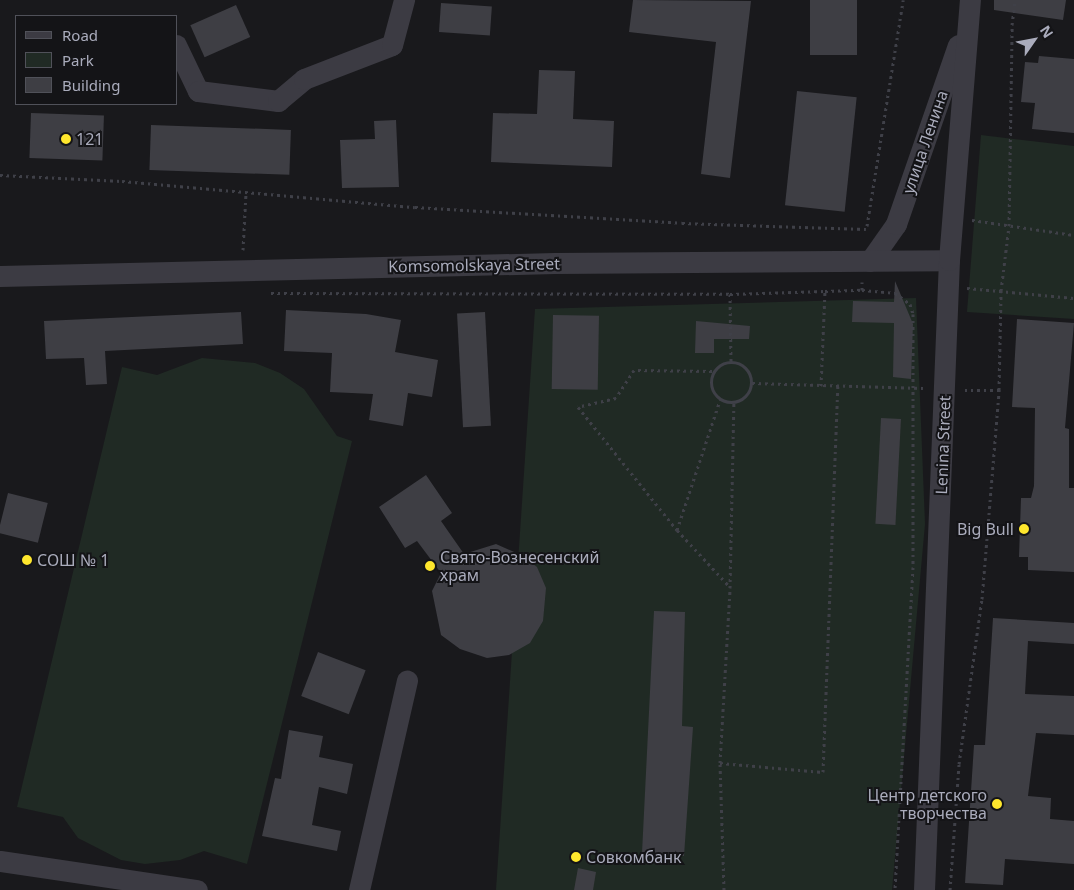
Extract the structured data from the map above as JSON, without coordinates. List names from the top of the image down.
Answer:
{
  "streets": {
    "street": ["улица Ленина", "Komsomolskaya Street", "Lenina Street"]
  },
  "crossings": [
    ["улица Ленина", "Komsomolskaya Street"],
    ["улица Ленина", "Lenina Street"],
    ["Komsomolskaya Street", "Lenina Street"]
  ],
  "places": [
    "121",
    "Big Bull",
    "СОШ № 1",
    "Свято-Вознесенский храм",
    "Центр детского творчества",
    "Совкомбанк"
  ],
  "legend": ["Road", "Park", "Building"],
  "north": "top right"
}
